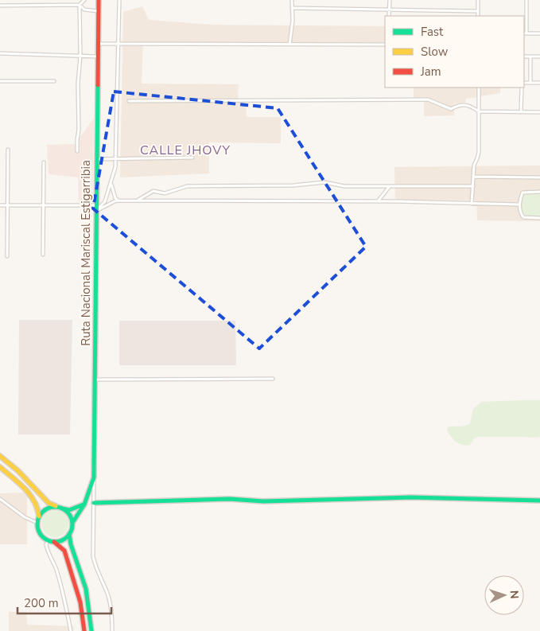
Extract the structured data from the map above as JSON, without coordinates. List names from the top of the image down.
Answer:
{
  "streets": {
    "main road": ["Ruta Nacional Mariscal Estigarribia"]
  },
  "districts": ["CALLE JHOVY"],
  "legend": ["Fast", "Slow", "Jam"],
  "scale_bar": "200 m",
  "north": "right"
}
